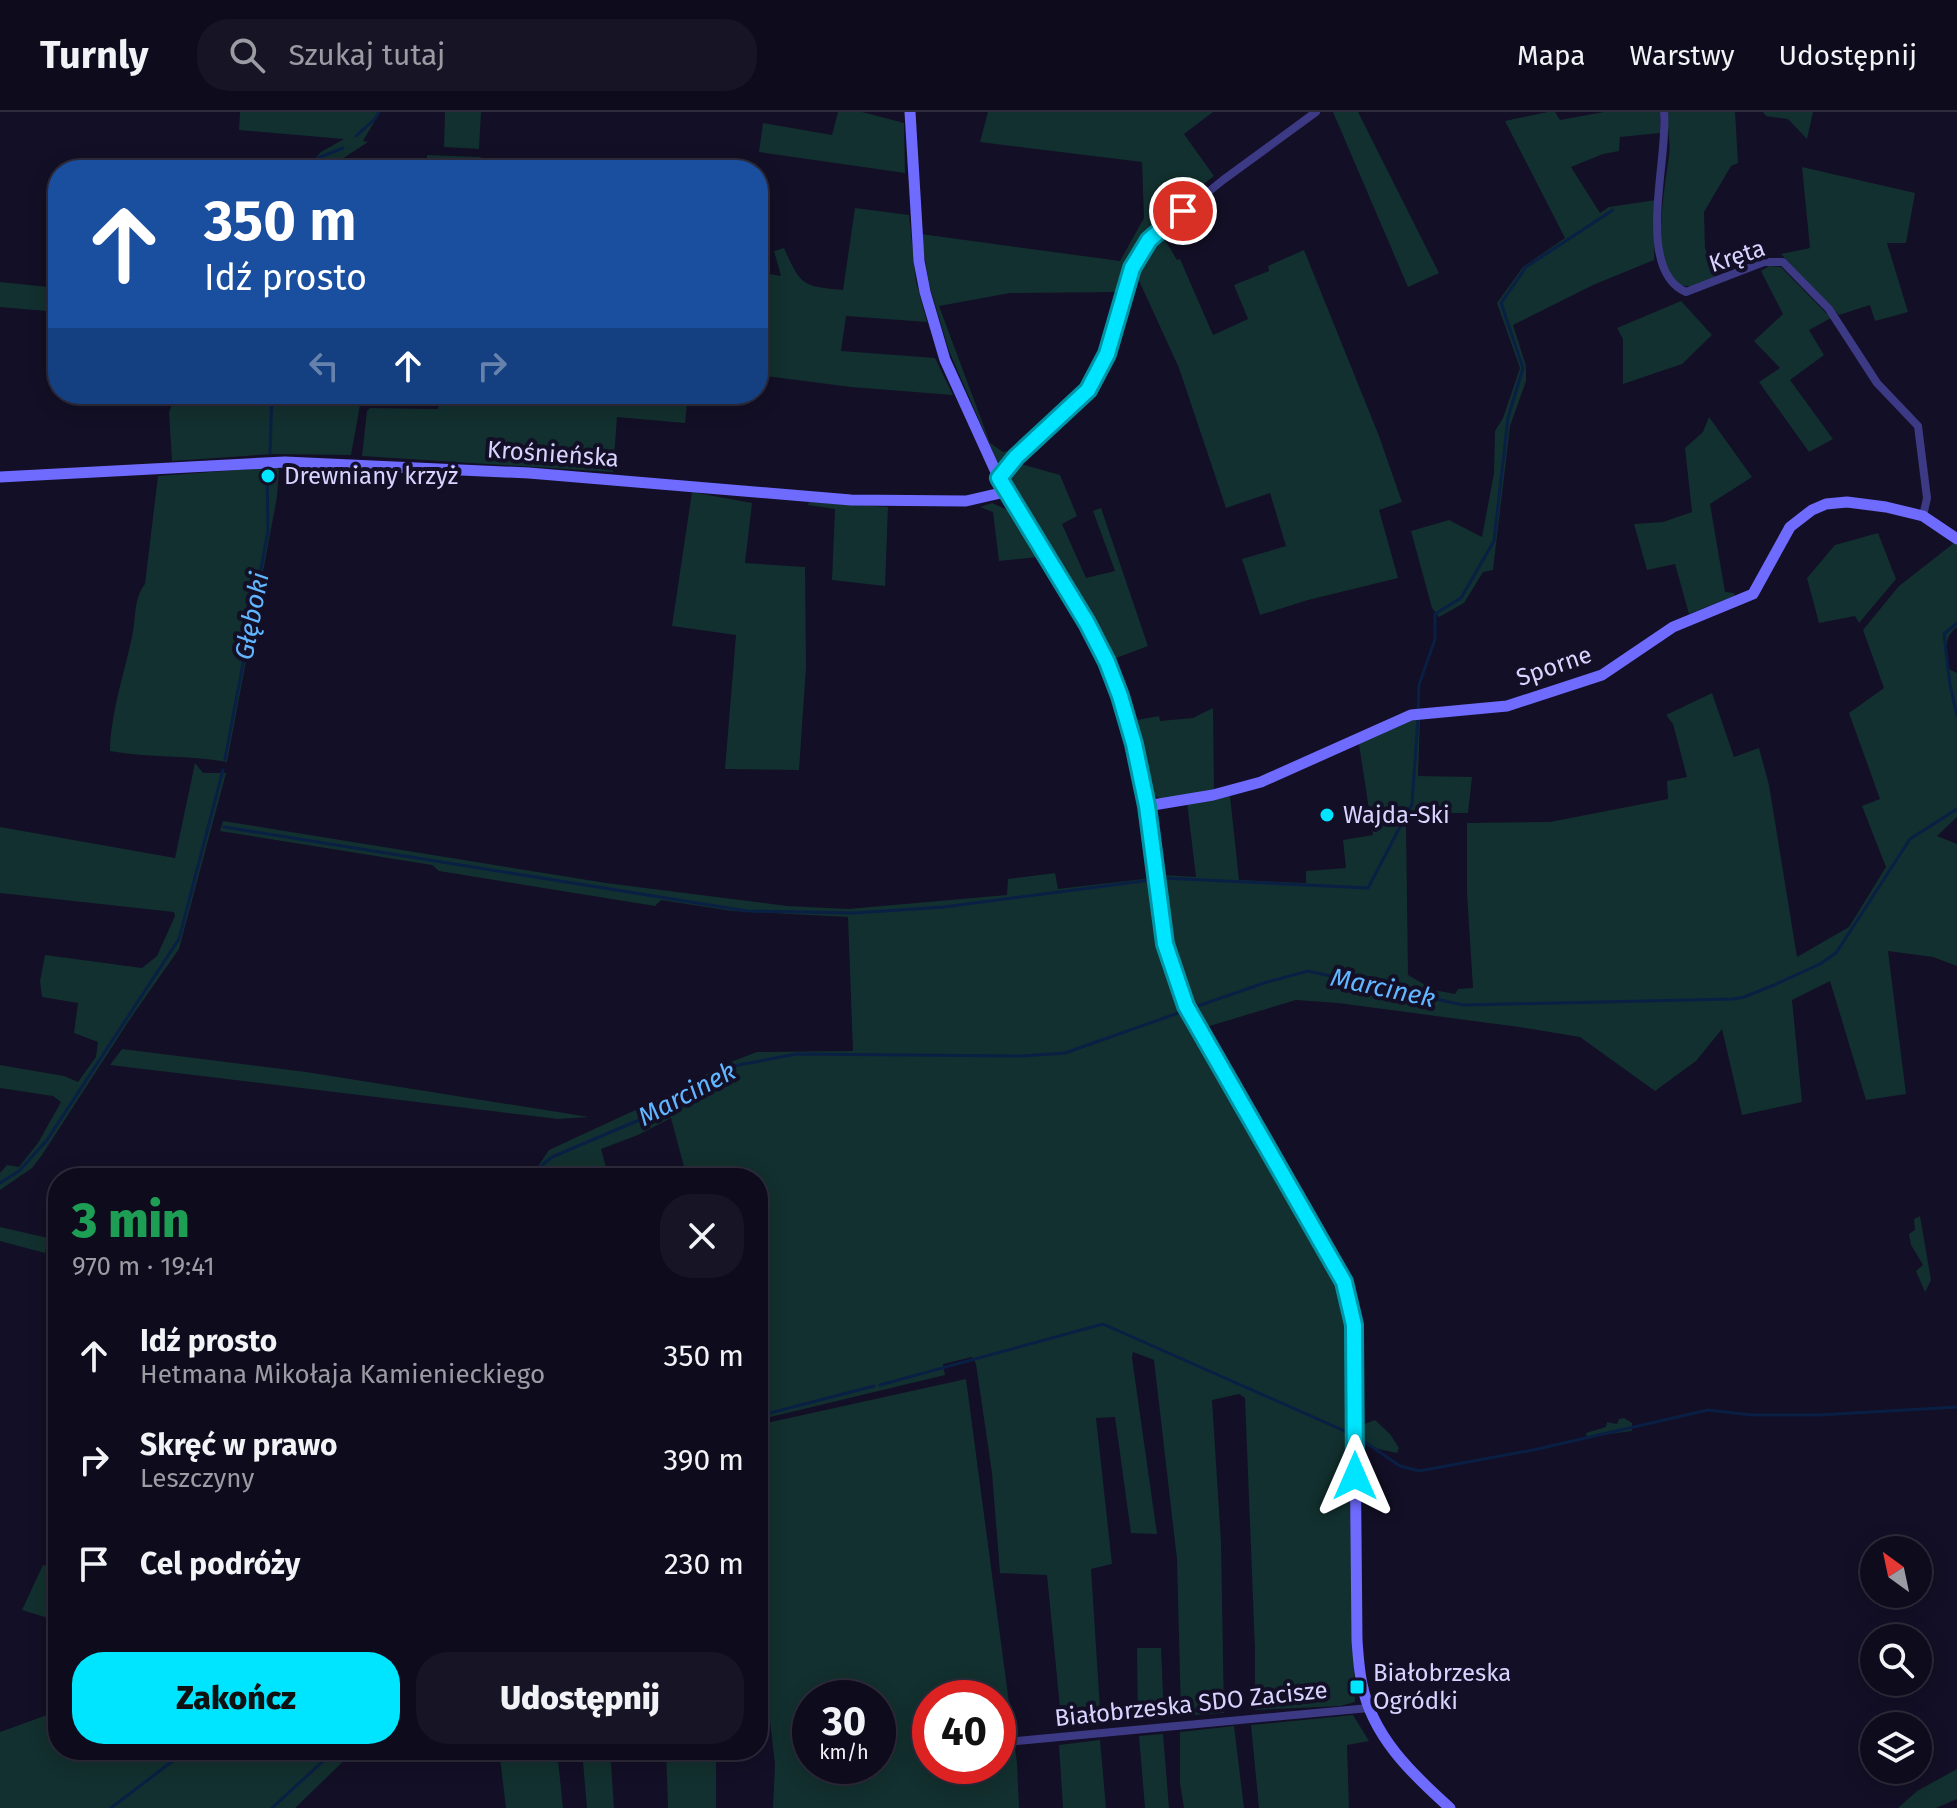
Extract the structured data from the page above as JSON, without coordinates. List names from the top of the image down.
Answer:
{
  "streets": {
    "street": [
      "Kręta",
      "Krośnieńska",
      "Sporne",
      "Białobrzeska SDO Zacisze"
    ]
  },
  "crossings": [
    ["Kręta", "Sporne"]
  ],
  "water": ["Głęboki", "Marcinek"],
  "places": {
    "other": ["Drewniany krzyż", "Wajda-Ski"],
    "transit": ["Białobrzeska Ogródki"]
  },
  "north": "top left",
  "page": {
    "header": "Turnly",
    "search": "Szukaj tutaj",
    "nav": ["Mapa", "Warstwy", "Udostępnij"],
    "turn": ["350 m", "Idź prosto"],
    "heading": ["3 min", "970 m · 19:41"],
    "list": [
      {
        "name": "Idź prosto",
        "note": "Hetmana Mikołaja Kamienieckiego",
        "value": "350 m"
      },
      {
        "name": "Skręć w prawo",
        "note": "Leszczyny",
        "value": "390 m"
      },
      {
        "name": "Cel podróży",
        "value": "230 m"
      }
    ],
    "buttons": ["Zakończ", "Udostępnij"],
    "speed": "30 km/h",
    "limit": "40"
  }
}
